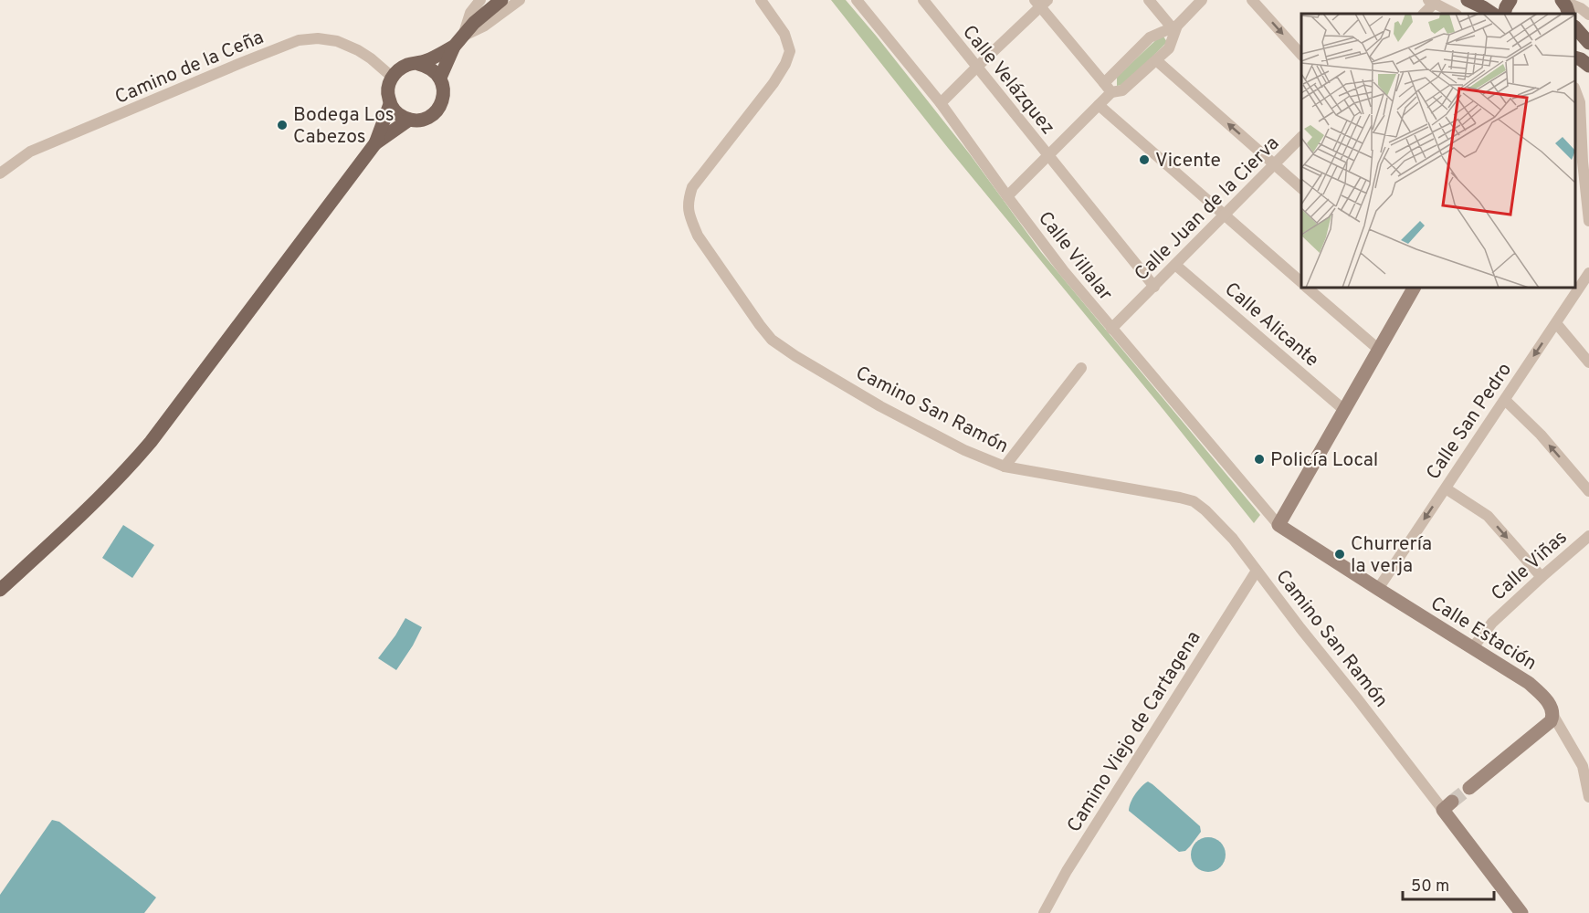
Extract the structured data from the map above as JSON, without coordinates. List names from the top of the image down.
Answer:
{
  "streets": {
    "main road": ["Calle Estación"],
    "street": [
      "Camino de la Ceña",
      "Calle Velázquez",
      "Calle Juan de la Cierva",
      "Calle Villalar",
      "Calle Alicante",
      "Camino San Ramón",
      "Calle San Pedro",
      "Calle Viñas",
      "Camino Viejo de Cartagena"
    ]
  },
  "crossings": [
    ["Calle Juan de la Cierva", "Calle Villalar"],
    ["Calle Juan de la Cierva", "Calle Alicante"],
    ["Calle Villalar", "Calle Estación"],
    ["Camino San Ramón", "Camino Viejo de Cartagena"],
    ["Calle San Pedro", "Calle Estación"],
    ["Calle Viñas", "Calle Estación"]
  ],
  "one_way": ["Calle San Pedro"],
  "places": [
    "Bodega Los Cabezos",
    "Vicente",
    "Policía Local",
    "Churrería la verja"
  ],
  "scale_bar": "50 m"
}
